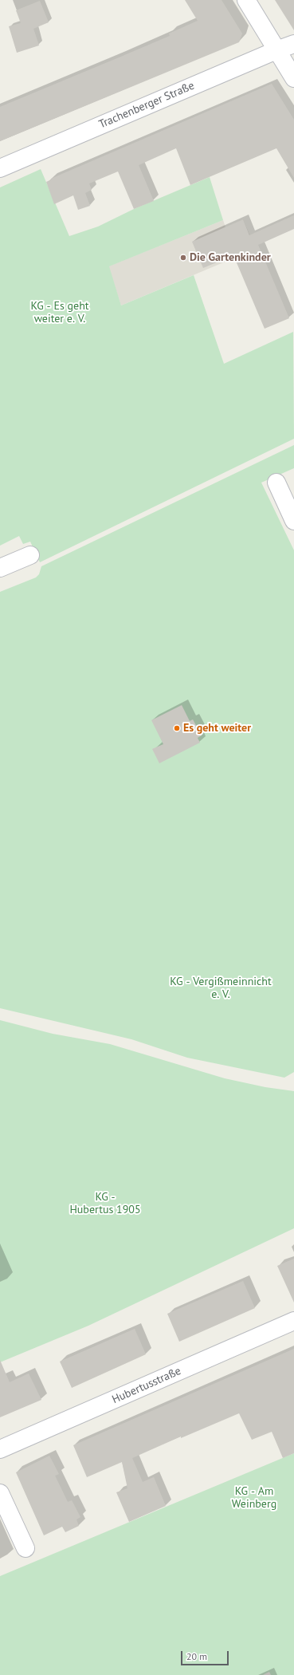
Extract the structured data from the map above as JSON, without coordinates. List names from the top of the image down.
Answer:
{
  "streets": {
    "street": ["Trachenberger Straße", "Hubertusstraße"]
  },
  "parks": [
    "KG - Es geht weiter e. V.",
    "KG - Vergißmeinnicht e. V.",
    "KG - Hubertus 1905",
    "KG - Am Weinberg"
  ],
  "places": ["Die Gartenkinder", "Es geht weiter"],
  "scale_bar": "20 m"
}
